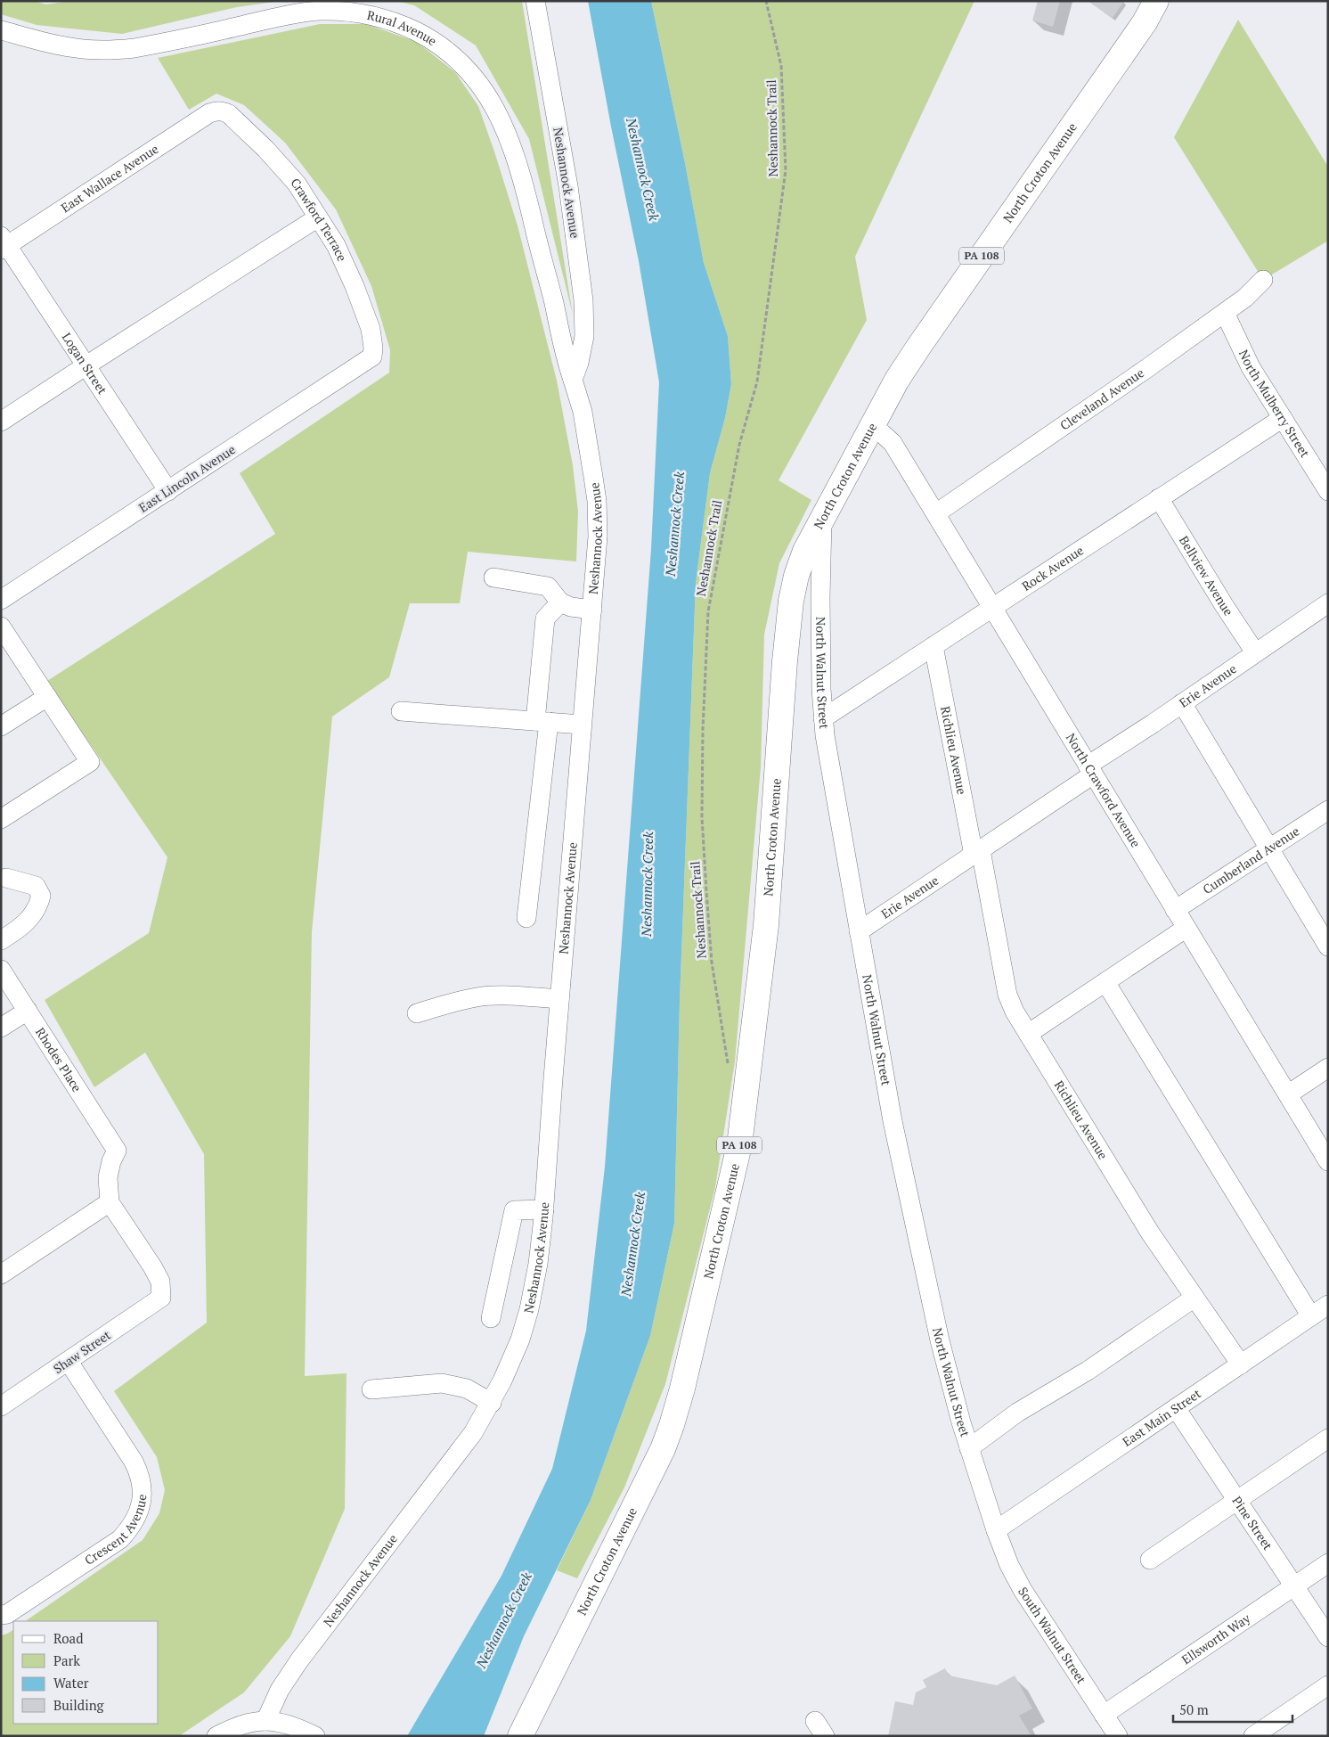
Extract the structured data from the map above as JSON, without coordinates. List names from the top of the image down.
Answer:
{
  "streets": {
    "main road": ["North Croton Avenue", "PA 108"],
    "street": [
      "Rural Avenue",
      "East Wallace Avenue",
      "Neshannock Avenue",
      "Crawford Terrace",
      "Logan Street",
      "Cleveland Avenue",
      "North Mulberry Street",
      "East Lincoln Avenue",
      "Rock Avenue",
      "Bellview Avenue",
      "North Walnut Street",
      "Erie Avenue",
      "Richlieu Avenue",
      "North Crawford Avenue",
      "Cumberland Avenue",
      "Rhodes Place",
      "Shaw Street",
      "East Main Street",
      "Pine Street",
      "Crescent Avenue",
      "South Walnut Street",
      "Ellsworth Way"
    ],
    "path": ["Neshannock Trail"]
  },
  "crossings": [
    ["Rural Avenue", "Neshannock Avenue"],
    ["North Croton Avenue", "North Walnut Street"],
    ["North Croton Avenue", "North Crawford Avenue"],
    ["East Wallace Avenue", "Crawford Terrace"],
    ["East Wallace Avenue", "Logan Street"],
    ["Crawford Terrace", "East Lincoln Avenue"],
    ["Logan Street", "East Lincoln Avenue"],
    ["Cleveland Avenue", "North Mulberry Street"],
    ["Cleveland Avenue", "North Crawford Avenue"],
    ["North Mulberry Street", "Rock Avenue"],
    ["Rock Avenue", "Bellview Avenue"],
    ["Rock Avenue", "North Walnut Street"],
    ["Rock Avenue", "Richlieu Avenue"],
    ["Rock Avenue", "North Crawford Avenue"],
    ["Bellview Avenue", "Erie Avenue"],
    ["North Walnut Street", "Erie Avenue"],
    ["North Walnut Street", "East Main Street"],
    ["North Walnut Street", "South Walnut Street"],
    ["Erie Avenue", "Richlieu Avenue"],
    ["Erie Avenue", "North Crawford Avenue"],
    ["Richlieu Avenue", "East Main Street"],
    ["North Crawford Avenue", "Cumberland Avenue"],
    ["Rhodes Place", "Shaw Street"],
    ["Shaw Street", "Crescent Avenue"],
    ["East Main Street", "Pine Street"],
    ["East Main Street", "South Walnut Street"],
    ["Pine Street", "Ellsworth Way"],
    ["South Walnut Street", "Ellsworth Way"]
  ],
  "water": ["Neshannock Creek"],
  "legend": [
    "Road",
    "Park",
    "Water",
    "Building"
  ],
  "scale_bar": "50 m"
}
